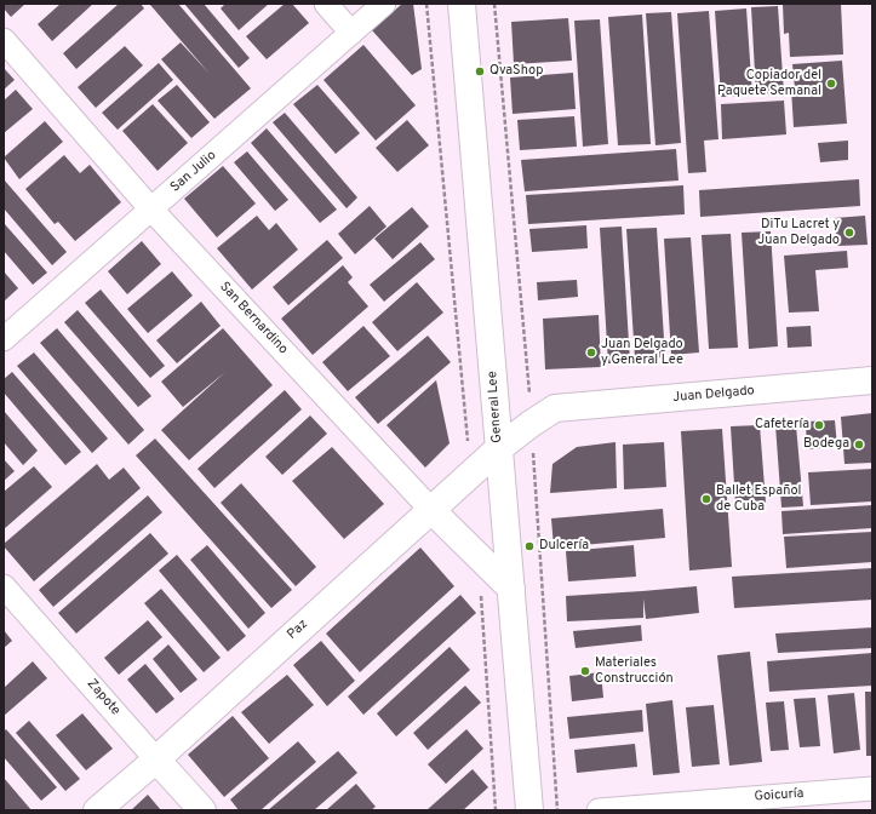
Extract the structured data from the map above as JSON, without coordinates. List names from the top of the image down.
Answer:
{
  "streets": {
    "street": [
      "San Julio",
      "San Bernardino",
      "Juan Delgado",
      "General Lee",
      "Paz",
      "Zapote",
      "Goicuría"
    ]
  },
  "crossings": [
    ["San Julio", "San Bernardino"],
    ["San Bernardino", "General Lee"],
    ["San Bernardino", "Paz"],
    ["Juan Delgado", "General Lee"],
    ["General Lee", "Paz"],
    ["Paz", "Zapote"]
  ],
  "places": [
    "QvaShop",
    "Copiador del Paquete Semanal",
    "DiTu Lacret y Juan Delgado",
    "Juan Delgado y General Lee",
    "Cafetería",
    "Bodega",
    "Ballet Español de Cuba",
    "Dulcería",
    "Materiales Construcción"
  ]
}
